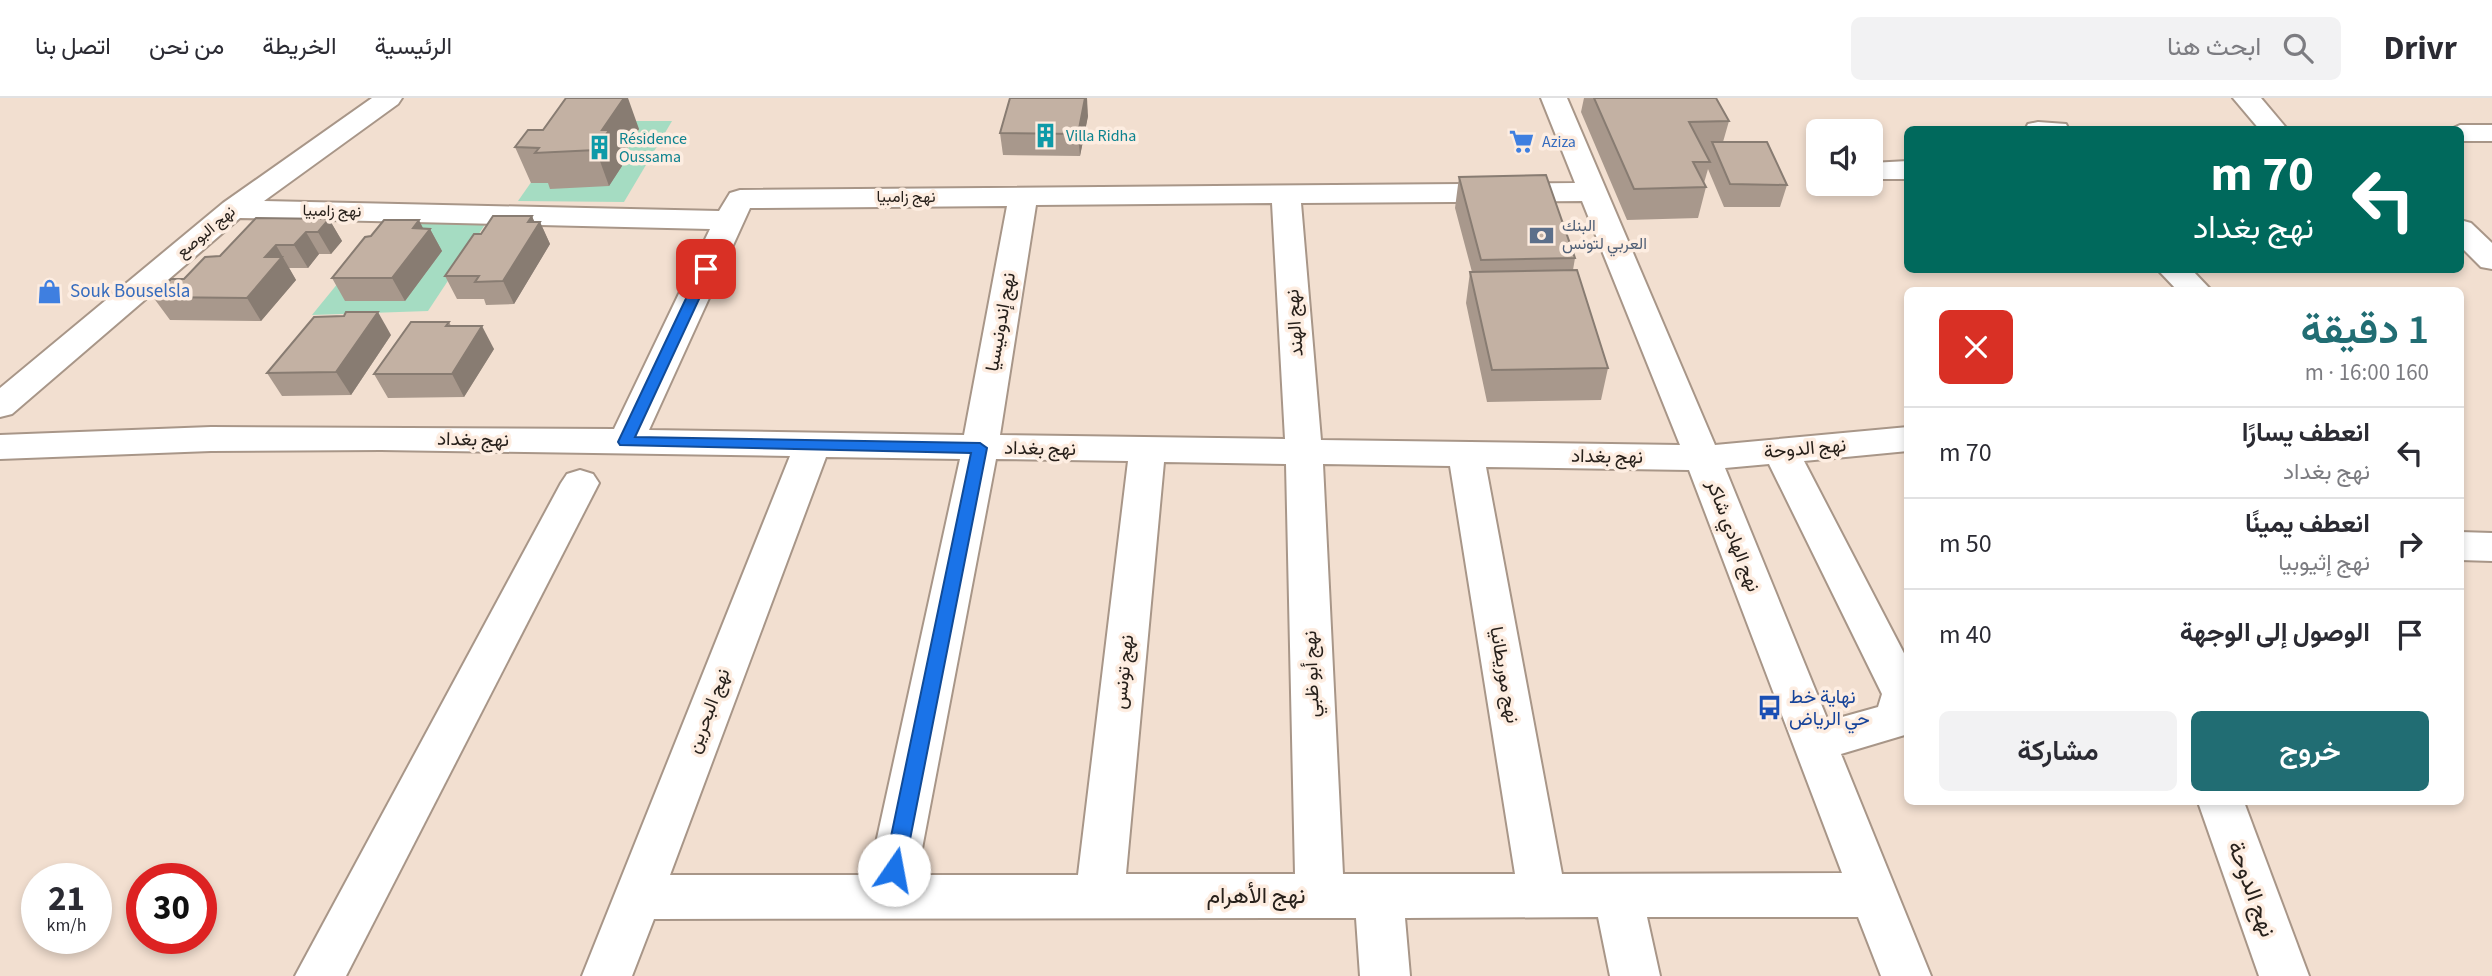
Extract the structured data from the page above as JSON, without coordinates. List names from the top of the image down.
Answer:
{
  "streets": {
    "street": [
      "نهج زامبيا",
      "نهج البوصع",
      "نهج إندونيسيا",
      "نهج الهند",
      "نهج بغداد",
      "نهج الدوحة",
      "نهج الهادي شاكر",
      "نهج تونس",
      "نهج أبو ظبي",
      "نهج موريطانيا",
      "نهج البحرين",
      "نهج الأهرام"
    ]
  },
  "crossings": [
    ["نهج زامبيا", "نهج البوصع"],
    ["نهج زامبيا", "نهج إندونيسيا"],
    ["نهج زامبيا", "نهج الهند"],
    ["نهج زامبيا", "نهج الهادي شاكر"],
    ["نهج إندونيسيا", "نهج بغداد"],
    ["نهج إندونيسيا", "نهج الأهرام"],
    ["نهج الهند", "نهج بغداد"],
    ["نهج الهند", "نهج أبو ظبي"],
    ["نهج بغداد", "نهج الدوحة"],
    ["نهج بغداد", "نهج الهادي شاكر"],
    ["نهج بغداد", "نهج تونس"],
    ["نهج بغداد", "نهج أبو ظبي"],
    ["نهج بغداد", "نهج موريطانيا"],
    ["نهج بغداد", "نهج البحرين"],
    ["نهج الدوحة", "نهج الهادي شاكر"],
    ["نهج الهادي شاكر", "نهج الأهرام"],
    ["نهج تونس", "نهج الأهرام"],
    ["نهج أبو ظبي", "نهج الأهرام"],
    ["نهج موريطانيا", "نهج الأهرام"],
    ["نهج البحرين", "نهج الأهرام"]
  ],
  "places": {
    "building": ["Villa Ridha", "Résidence Oussama"],
    "supermarket": ["Aziza"],
    "bank": ["البنك العربي لتونس"],
    "shop": ["Souk Bouselsla"],
    "bus stop": ["نهاية خط حي الرياض"]
  },
  "page": {
    "header": "Drivr",
    "search": "ابحث هنا",
    "nav": [
      "الرئيسية",
      "الخريطة",
      "من نحن",
      "اتصل بنا"
    ],
    "turn": ["70 m", "نهج بغداد"],
    "heading": ["1 دقيقة", "160 m · 16:00"],
    "list": [
      {
        "name": "انعطف يسارًا",
        "note": "نهج بغداد",
        "value": "70 m"
      },
      {
        "name": "انعطف يمينًا",
        "note": "نهج إثيوبيا",
        "value": "50 m"
      },
      {
        "name": "الوصول إلى الوجهة",
        "value": "40 m"
      }
    ],
    "buttons": ["خروج", "مشاركة"],
    "speed": "21 km/h",
    "limit": "30"
  }
}
